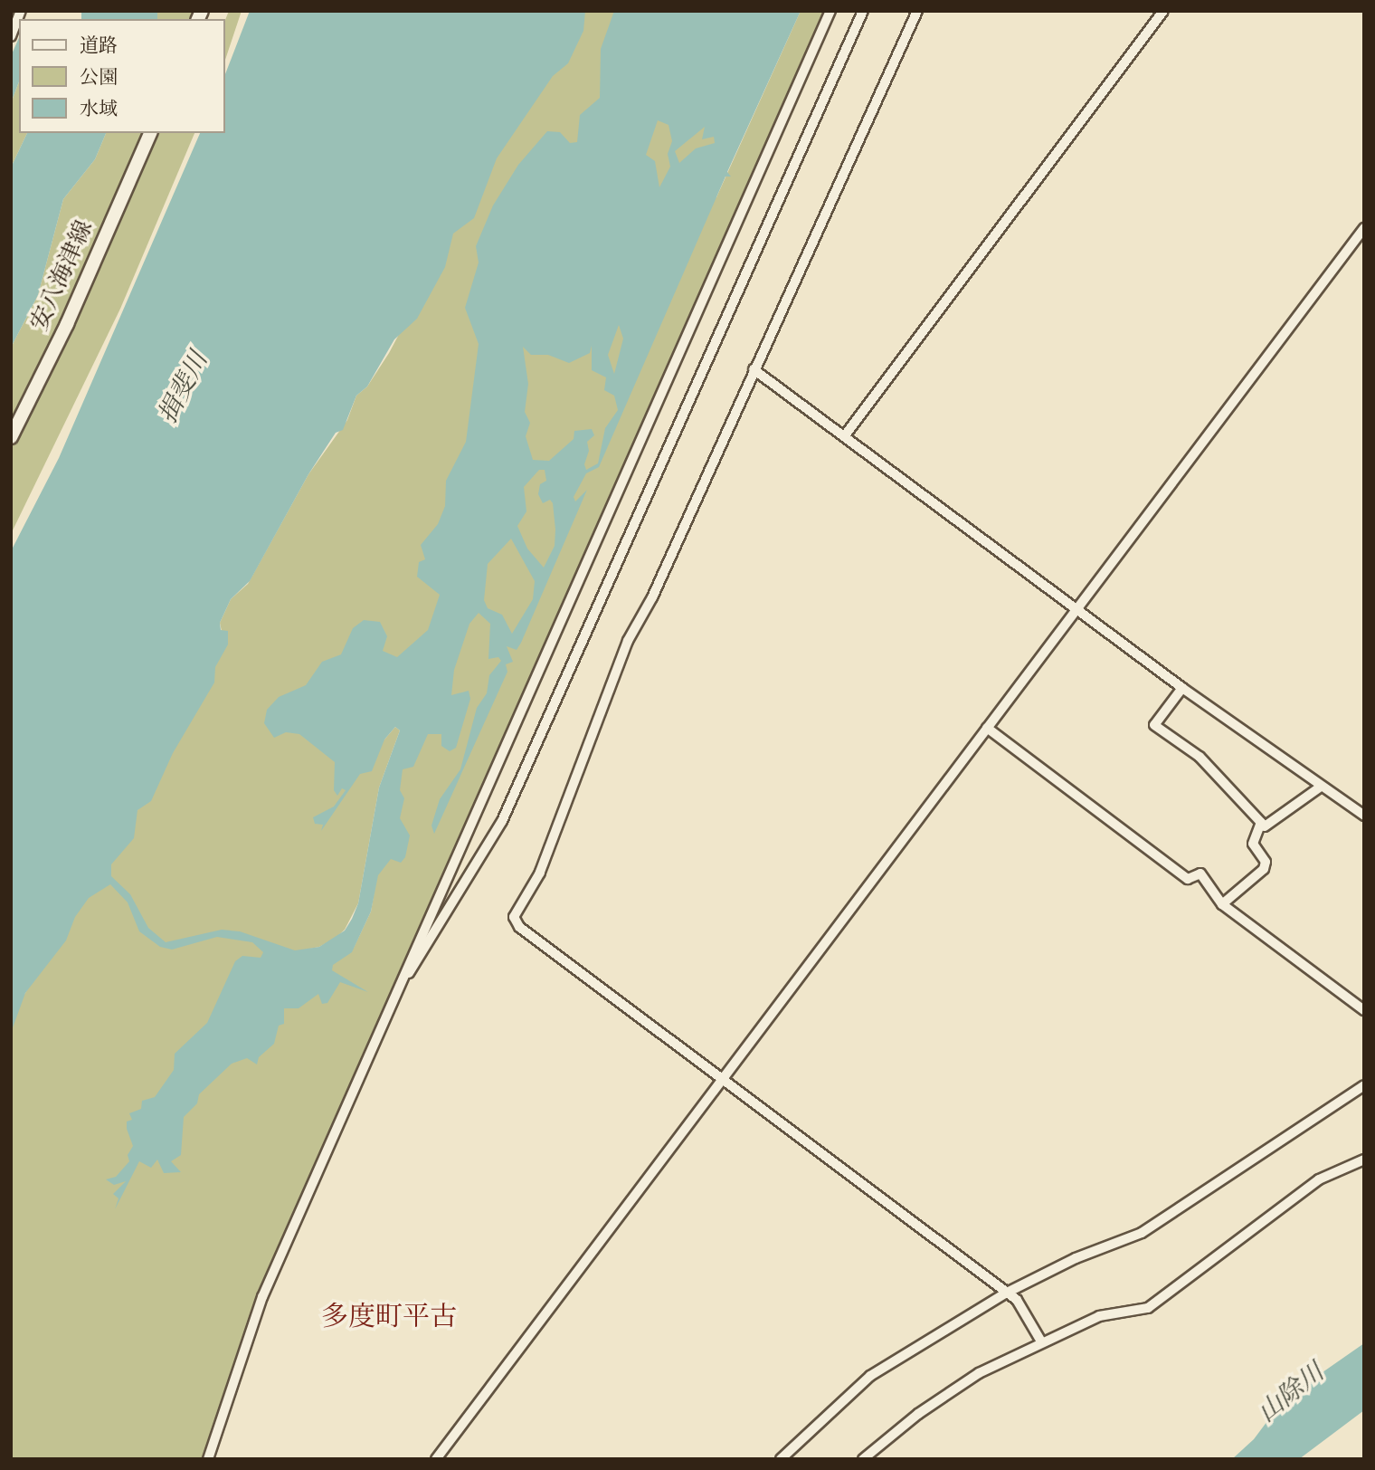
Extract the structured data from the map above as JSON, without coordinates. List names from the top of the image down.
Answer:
{
  "streets": {
    "main road": ["安八海津線"]
  },
  "districts": ["多度町平古"],
  "water": ["揖斐川", "山除川"],
  "legend": ["道路", "公園", "水域"]
}
